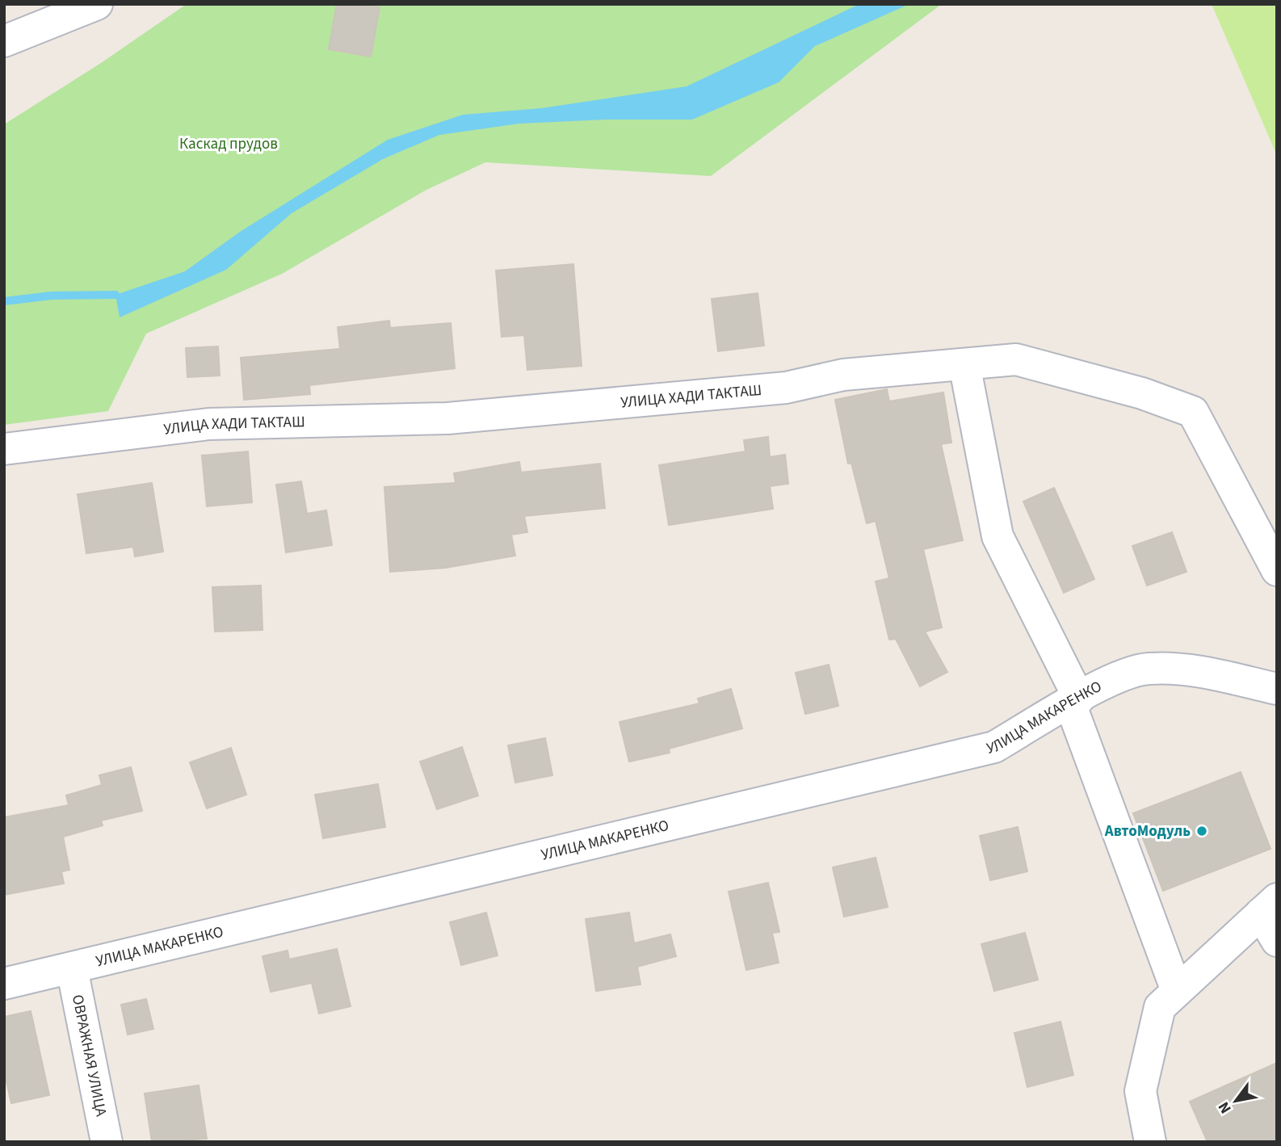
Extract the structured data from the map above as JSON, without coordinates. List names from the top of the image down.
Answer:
{
  "streets": {
    "street": ["УЛИЦА ХАДИ ТАКТАШ", "УЛИЦА МАКАРЕНКО", "ОВРАЖНАЯ УЛИЦА"]
  },
  "crossings": [
    ["УЛИЦА МАКАРЕНКО", "ОВРАЖНАЯ УЛИЦА"]
  ],
  "parks": ["Каскад прудов"],
  "places": ["АвтоМодуль"],
  "north": "bottom left"
}
